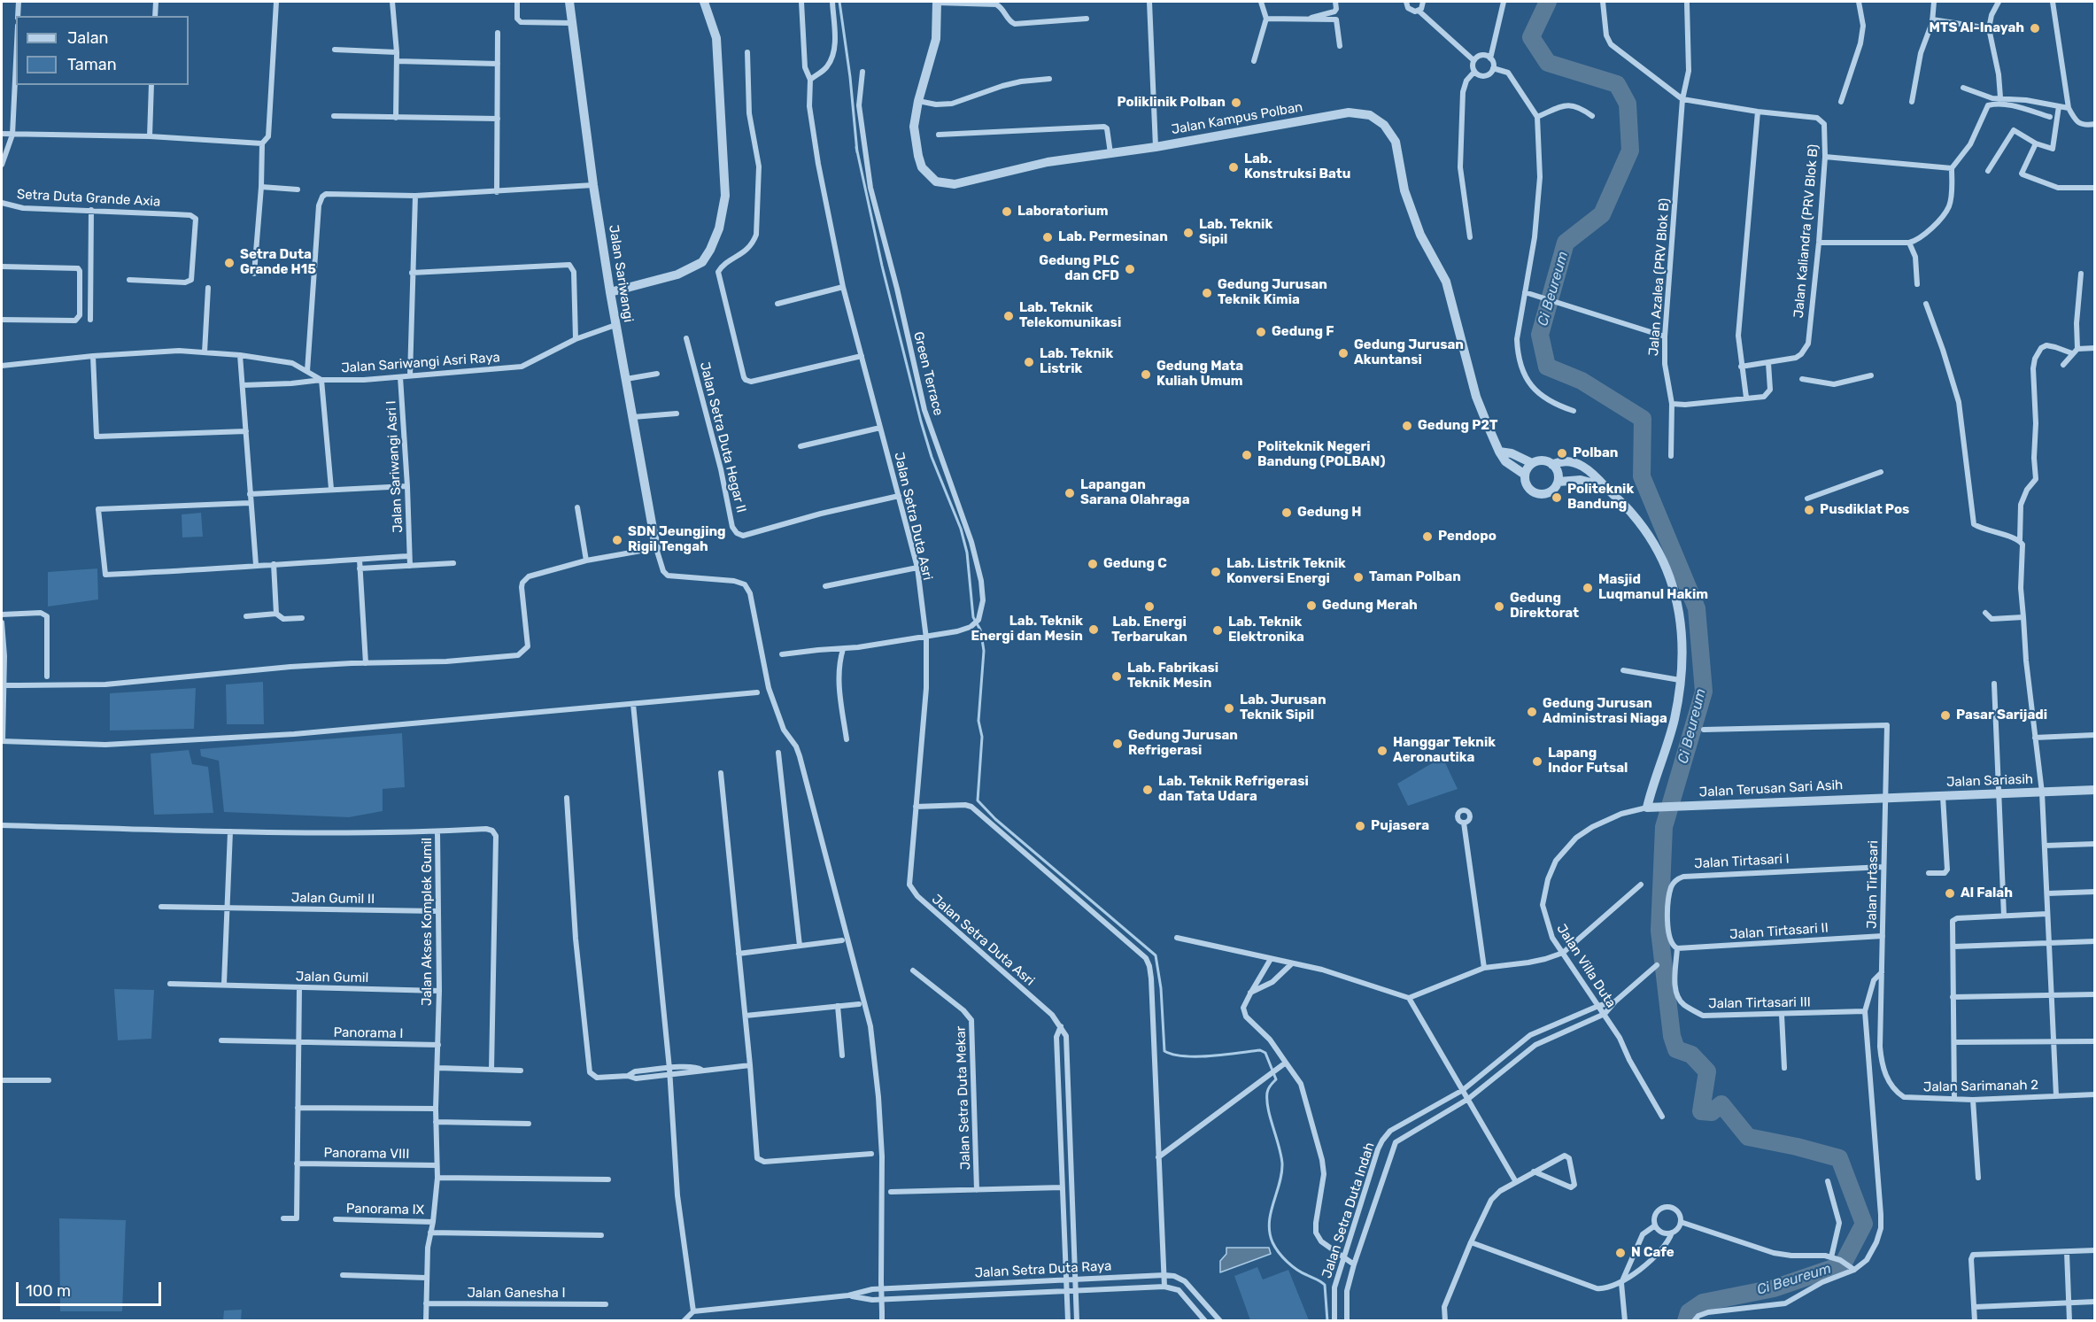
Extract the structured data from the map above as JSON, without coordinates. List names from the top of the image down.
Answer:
{
  "streets": {
    "street": [
      "Jalan Kampus Polban",
      "Setra Duta Grande Axia",
      "Jalan Kaliandra (PRV Blok B)",
      "Jalan Sariwangi",
      "Jalan Azalea (PRV Blok B)",
      "Jalan Sariwangi Asri Raya",
      "Green Terrace",
      "Jalan Setra Duta Hegar II",
      "Jalan Sariwangi Asri I",
      "Jalan Setra Duta Asri",
      "Jalan Sariasih",
      "Jalan Terusan Sari Asih",
      "Jalan Tirtasari I",
      "Jalan Tirtasari",
      "Jalan Gumil II",
      "Jalan Akses Komplek Gumil",
      "Jalan Tirtasari II",
      "Jalan Villa Duta",
      "Jalan Gumil",
      "Jalan Tirtasari III",
      "Panorama I",
      "Jalan Sarimanah 2",
      "Jalan Setra Duta Mekar",
      "Panorama VIII",
      "Panorama IX",
      "Jalan Setra Duta Indah",
      "Jalan Setra Duta Raya",
      "Jalan Ganesha I"
    ]
  },
  "crossings": [
    ["Jalan Kaliandra (PRV Blok B)", "Jalan Azalea (PRV Blok B)"],
    ["Jalan Sariwangi", "Jalan Sariwangi Asri Raya"],
    ["Jalan Sariwangi Asri Raya", "Jalan Sariwangi Asri I"],
    ["Green Terrace", "Jalan Setra Duta Asri"],
    ["Jalan Setra Duta Hegar II", "Jalan Setra Duta Asri"],
    ["Jalan Setra Duta Asri", "Jalan Setra Duta Raya"],
    ["Jalan Sariasih", "Jalan Terusan Sari Asih"],
    ["Jalan Sariasih", "Jalan Tirtasari"],
    ["Jalan Terusan Sari Asih", "Jalan Tirtasari"],
    ["Jalan Terusan Sari Asih", "Jalan Villa Duta"],
    ["Jalan Tirtasari I", "Jalan Tirtasari"],
    ["Jalan Tirtasari I", "Jalan Tirtasari II"],
    ["Jalan Tirtasari I", "Jalan Tirtasari III"],
    ["Jalan Tirtasari", "Jalan Tirtasari II"],
    ["Jalan Tirtasari", "Jalan Sarimanah 2"],
    ["Jalan Gumil II", "Jalan Akses Komplek Gumil"],
    ["Jalan Akses Komplek Gumil", "Jalan Gumil"],
    ["Jalan Akses Komplek Gumil", "Panorama I"],
    ["Jalan Akses Komplek Gumil", "Panorama VIII"],
    ["Jalan Akses Komplek Gumil", "Panorama IX"],
    ["Jalan Akses Komplek Gumil", "Jalan Ganesha I"],
    ["Jalan Tirtasari II", "Jalan Tirtasari III"],
    ["Jalan Villa Duta", "Jalan Setra Duta Indah"]
  ],
  "water": ["Ci Beureum"],
  "places": [
    "MTS Al-Inayah",
    "Poliklinik Polban",
    "Lab. Konstruksi Batu",
    "Laboratorium",
    "Lab. Teknik Sipil",
    "Lab. Permesinan",
    "Setra Duta Grande H15",
    "Gedung PLC dan CFD",
    "Gedung Jurusan Teknik Kimia",
    "Lab. Teknik Telekomunikasi",
    "Gedung F",
    "Gedung Jurusan Akuntansi",
    "Lab. Teknik Listrik",
    "Gedung Mata Kuliah Umum",
    "Gedung P2T",
    "Polban",
    "Politeknik Negeri Bandung (POLBAN)",
    "Lapangan Sarana Olahraga",
    "Politeknik Bandung",
    "Pusdiklat Pos",
    "Gedung H",
    "Pendopo",
    "SDN Jeungjing Rigil Tengah",
    "Gedung C",
    "Lab. Listrik Teknik Konversi Energi",
    "Taman Polban",
    "Masjid Luqmanul Hakim",
    "Gedung Merah",
    "Lab. Energi Terbarukan",
    "Gedung Direktorat",
    "Lab. Teknik Energi dan Mesin",
    "Lab. Teknik Elektronika",
    "Lab. Fabrikasi Teknik Mesin",
    "Lab. Jurusan Teknik Sipil",
    "Gedung Jurusan Administrasi Niaga",
    "Pasar Sarijadi",
    "Gedung Jurusan Refrigerasi",
    "Hanggar Teknik Aeronautika",
    "Lapang Indor Futsal",
    "Lab. Teknik Refrigerasi dan Tata Udara",
    "Pujasera",
    "Al Falah",
    "N Cafe"
  ],
  "legend": ["Jalan", "Taman"],
  "scale_bar": "100 m"
}
